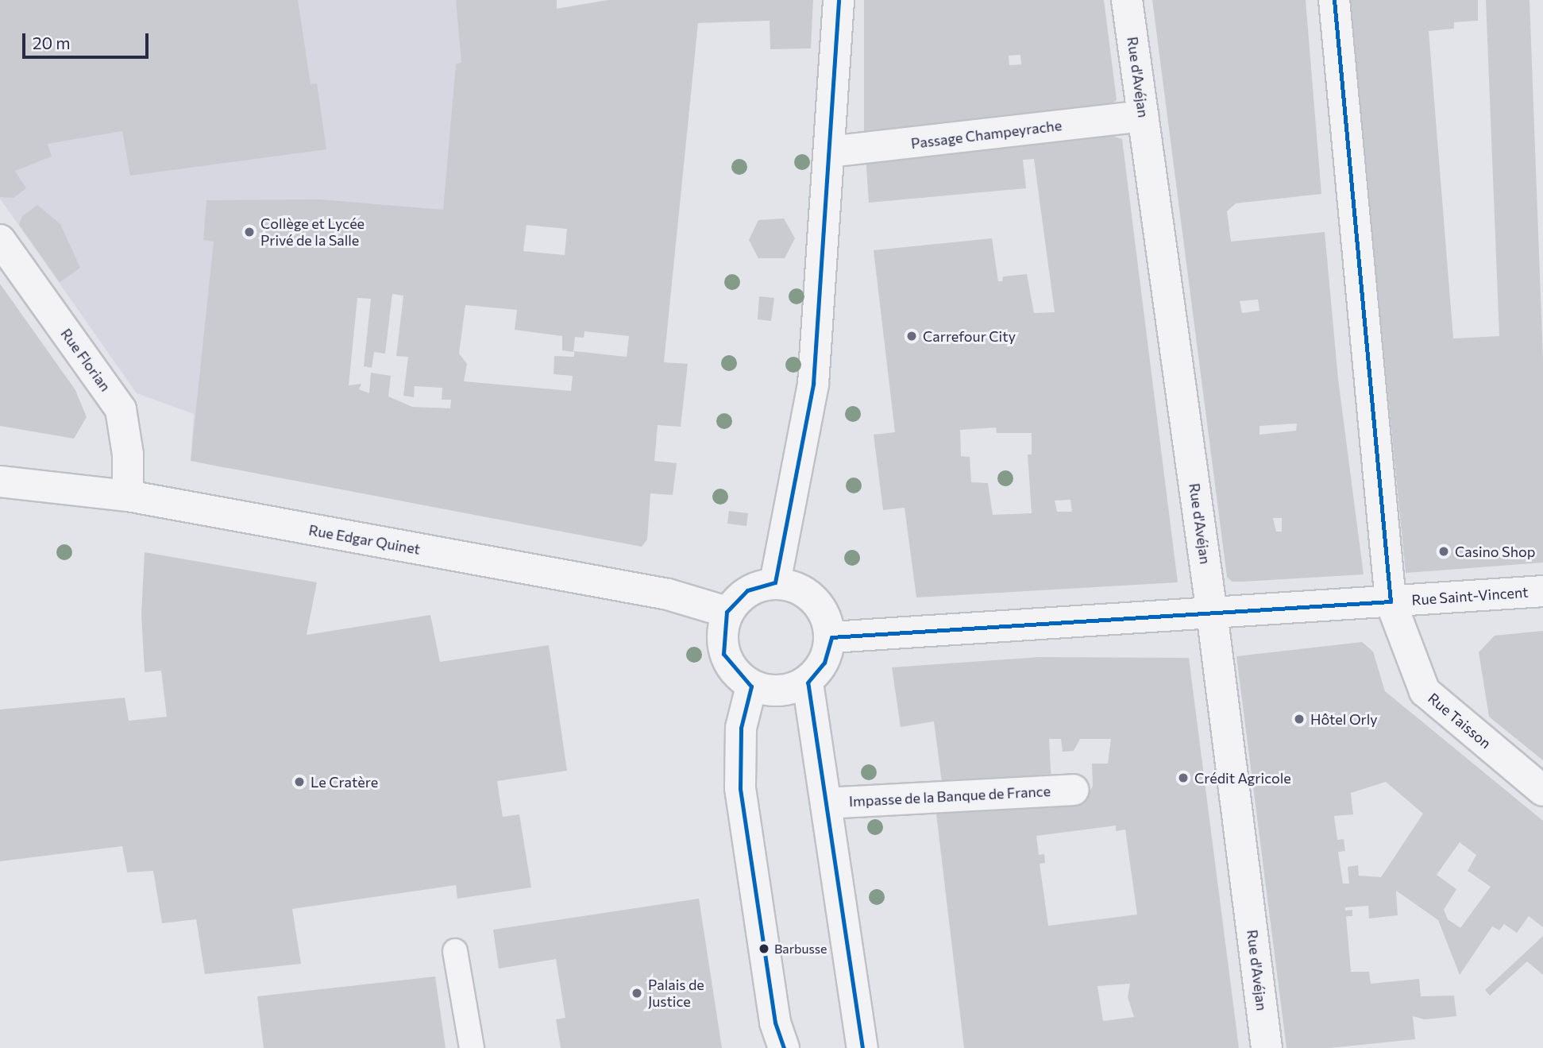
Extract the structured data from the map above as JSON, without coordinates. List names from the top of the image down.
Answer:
{
  "streets": {
    "street": [
      "Rue d'Avéjan",
      "Passage Champeyrache",
      "Rue Florian",
      "Rue Edgar Quinet",
      "Rue Saint-Vincent",
      "Rue Taisson",
      "Impasse de la Banque de France"
    ]
  },
  "crossings": [
    ["Rue d'Avéjan", "Passage Champeyrache"],
    ["Rue d'Avéjan", "Rue Saint-Vincent"],
    ["Rue Florian", "Rue Edgar Quinet"],
    ["Rue Edgar Quinet", "Rue Saint-Vincent"],
    ["Rue Saint-Vincent", "Rue Taisson"]
  ],
  "places": [
    "Collège et Lycée Privé de la Salle",
    "Carrefour City",
    "Casino Shop",
    "Hôtel Orly",
    "Crédit Agricole",
    "Le Cratère",
    "Barbusse",
    "Palais de Justice"
  ],
  "scale_bar": "20 m"
}
